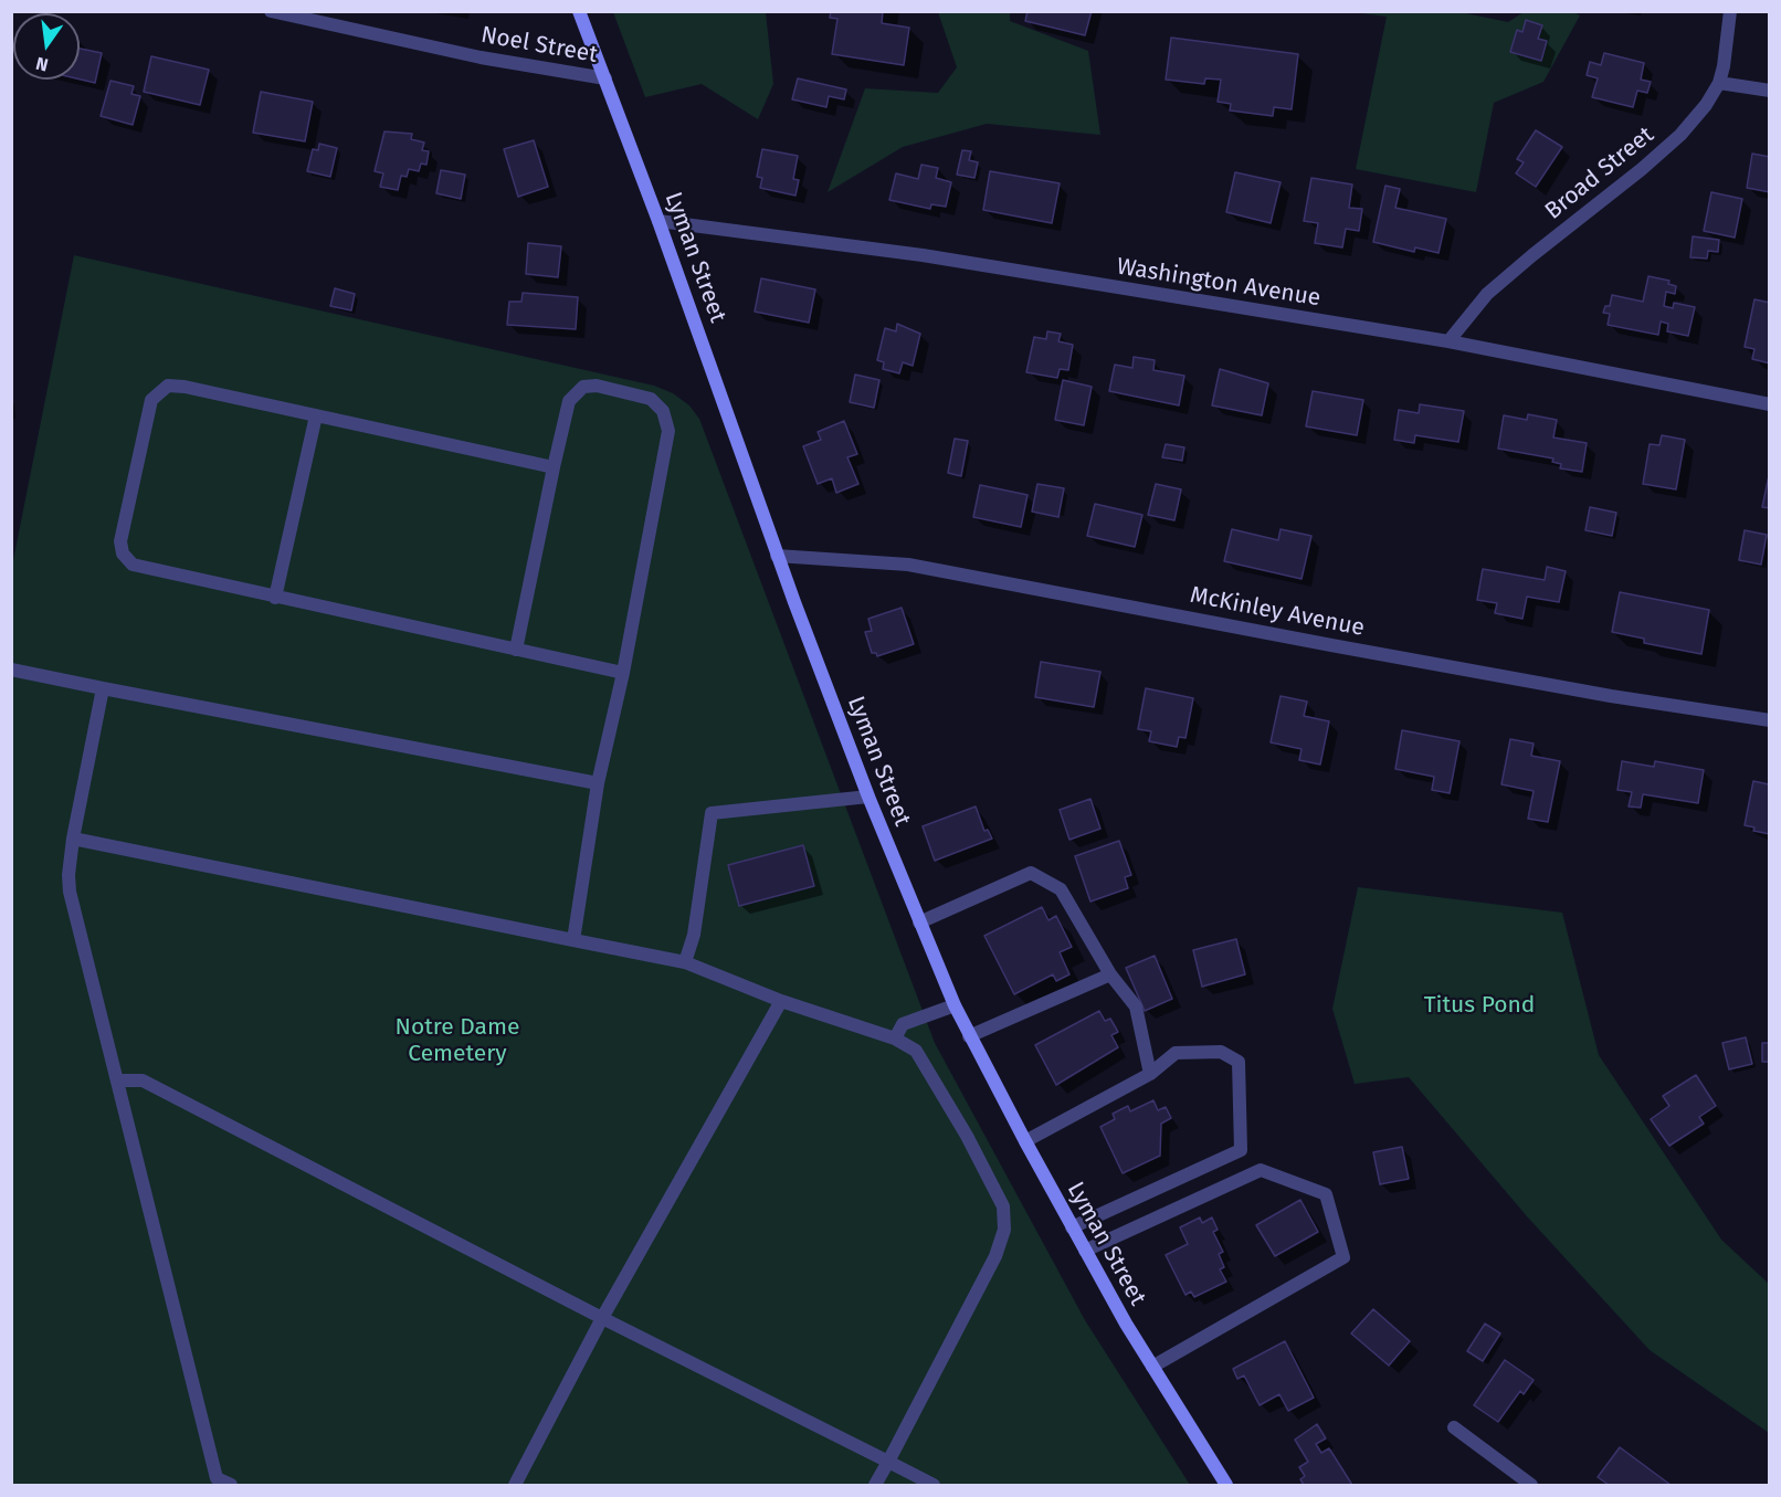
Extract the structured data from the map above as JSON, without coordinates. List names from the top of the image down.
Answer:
{
  "streets": {
    "main road": ["Lyman Street"],
    "street": [
      "Noel Street",
      "Broad Street",
      "Washington Avenue",
      "McKinley Avenue"
    ]
  },
  "crossings": [
    ["Noel Street", "Lyman Street"],
    ["Broad Street", "Washington Avenue"],
    ["Lyman Street", "Washington Avenue"],
    ["Lyman Street", "McKinley Avenue"]
  ],
  "parks": ["Titus Pond", "Notre Dame Cemetery"],
  "north": "bottom"
}
